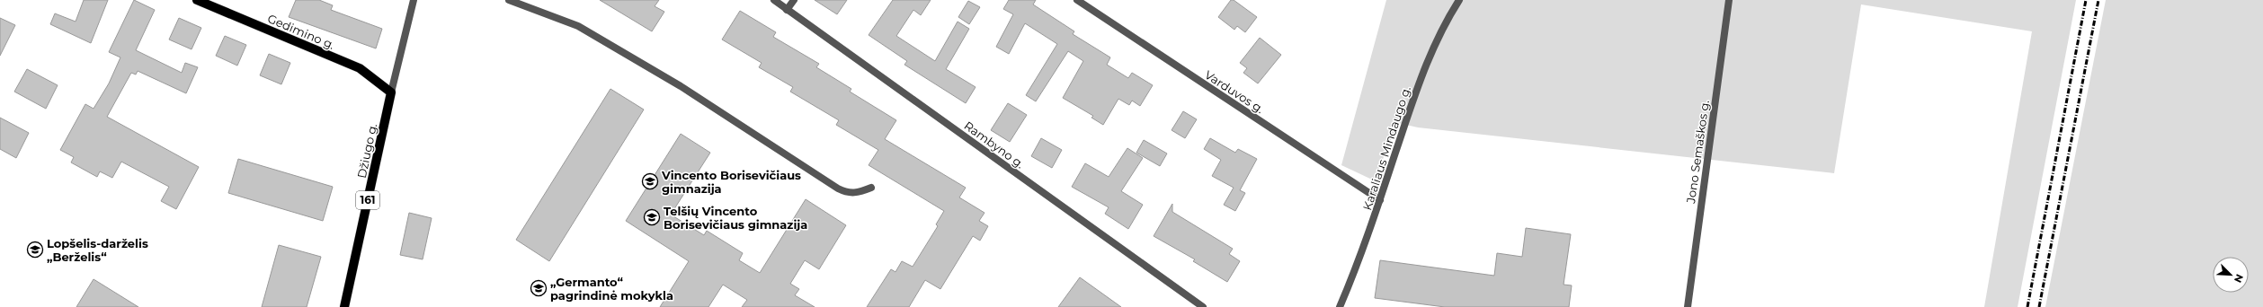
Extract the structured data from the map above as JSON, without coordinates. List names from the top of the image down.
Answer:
{
  "streets": {
    "main road": ["Gedimino g.", "Džiugo g.", "161"],
    "street": [
      "Varduvos g.",
      "Rambyno g.",
      "Karaliaus Mindaugo g.",
      "Jono Semaškos g."
    ]
  },
  "crossings": [
    ["Gedimino g.", "Džiugo g."],
    ["Varduvos g.", "Karaliaus Mindaugo g."]
  ],
  "places": {
    "school or university": [
      "Vincento Borisevičiaus gimnazija",
      "Telšių Vincento Borisevičiaus gimnazija",
      "Lopšelis-darželis „Berželis“",
      "„Germanto“ pagrindinė mokykla"
    ]
  },
  "north": "bottom right"
}
